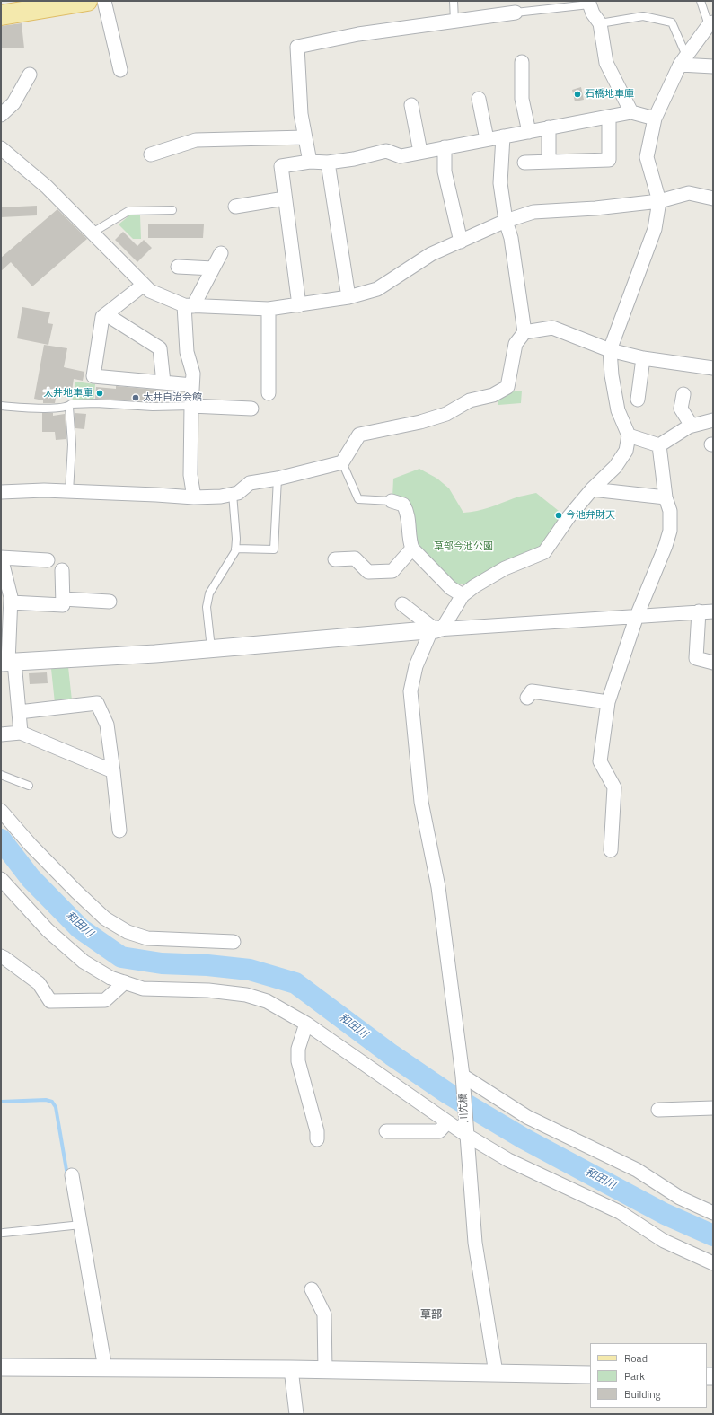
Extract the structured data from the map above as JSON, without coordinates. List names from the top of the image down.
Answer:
{
  "streets": {
    "street": ["川先橋"]
  },
  "districts": ["草部"],
  "water": ["和田川"],
  "parks": ["草部今池公園"],
  "places": [
    "石橋地車庫",
    "太井地車庫",
    "太井自治会館",
    "今池弁財天"
  ],
  "legend": ["Road", "Park", "Building"]
}
